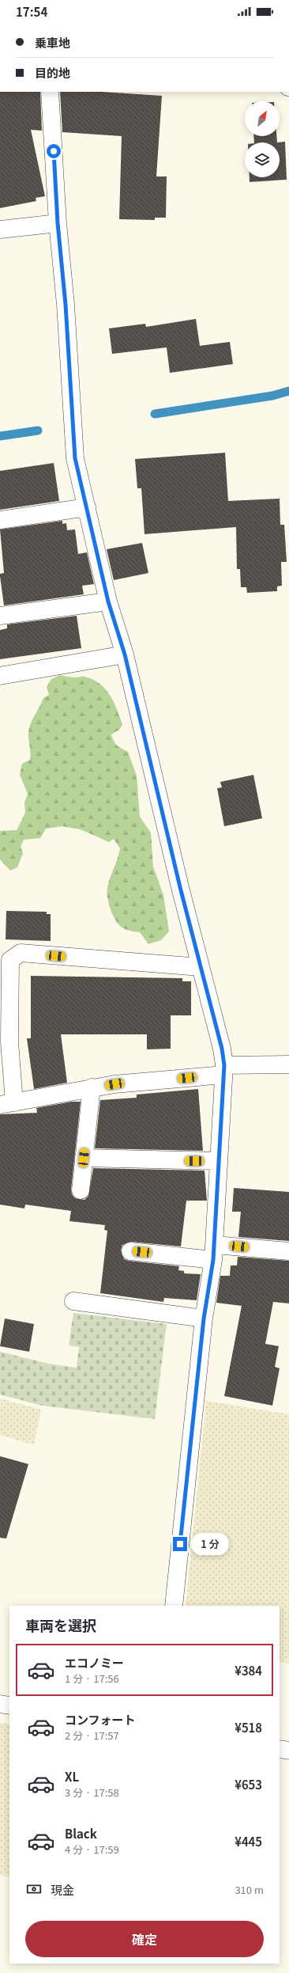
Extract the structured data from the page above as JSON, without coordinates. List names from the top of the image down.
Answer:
{
  "north": "top right",
  "page": {
    "status": "17:54",
    "banner": ["乗車地", "目的地"],
    "bubble": "1 分",
    "heading": "車両を選択",
    "list": [
      {
        "name": "エコノミー",
        "note": "1 分 · 17:56",
        "value": "¥384"
      },
      {
        "name": "コンフォート",
        "note": "2 分 · 17:57",
        "value": "¥518"
      },
      {
        "name": "XL",
        "note": "3 分 · 17:58",
        "value": "¥653"
      },
      {
        "name": "Black",
        "note": "4 分 · 17:59",
        "value": "¥445"
      }
    ],
    "pay": ["現金", "310 m"],
    "buttons": "確定"
  }
}
